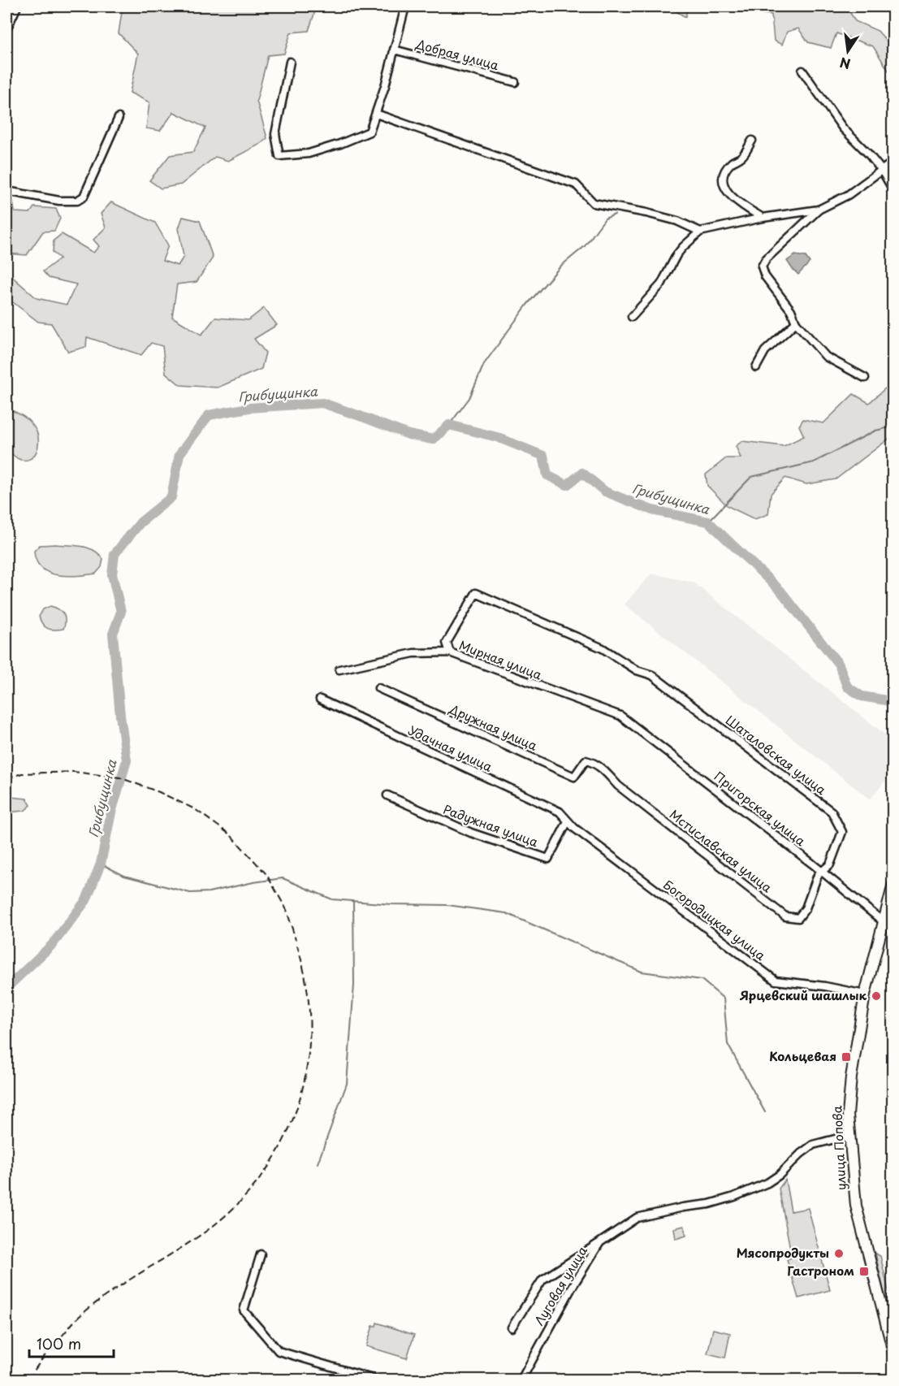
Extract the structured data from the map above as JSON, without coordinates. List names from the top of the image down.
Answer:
{
  "streets": {
    "street": [
      "Добрая улица",
      "Мирная улица",
      "Дружная улица",
      "Удачная улица",
      "Шаталовская улица",
      "Пригорская улица",
      "Радужная улица",
      "Мстиславская улица",
      "Богородицкая улица",
      "улица Попова",
      "Луговая улица"
    ]
  },
  "crossings": [
    ["Мирная улица", "Шаталовская улица"],
    ["Мирная улица", "Пригорская улица"],
    ["Дружная улица", "Мстиславская улица"],
    ["Удачная улица", "Радужная улица"],
    ["Удачная улица", "Богородицкая улица"],
    ["Шаталовская улица", "Пригорская улица"],
    ["Шаталовская улица", "Мстиславская улица"],
    ["Пригорская улица", "Мстиславская улица"],
    ["Пригорская улица", "улица Попова"],
    ["Радужная улица", "Богородицкая улица"],
    ["Богородицкая улица", "улица Попова"],
    ["улица Попова", "Луговая улица"]
  ],
  "water": ["Грибущинка"],
  "places": {
    "other": ["Ярцевский шашлык", "Мясопродукты"],
    "transit": ["Кольцевая", "Гастроном"]
  },
  "scale_bar": "100 m",
  "north": "bottom"
}
